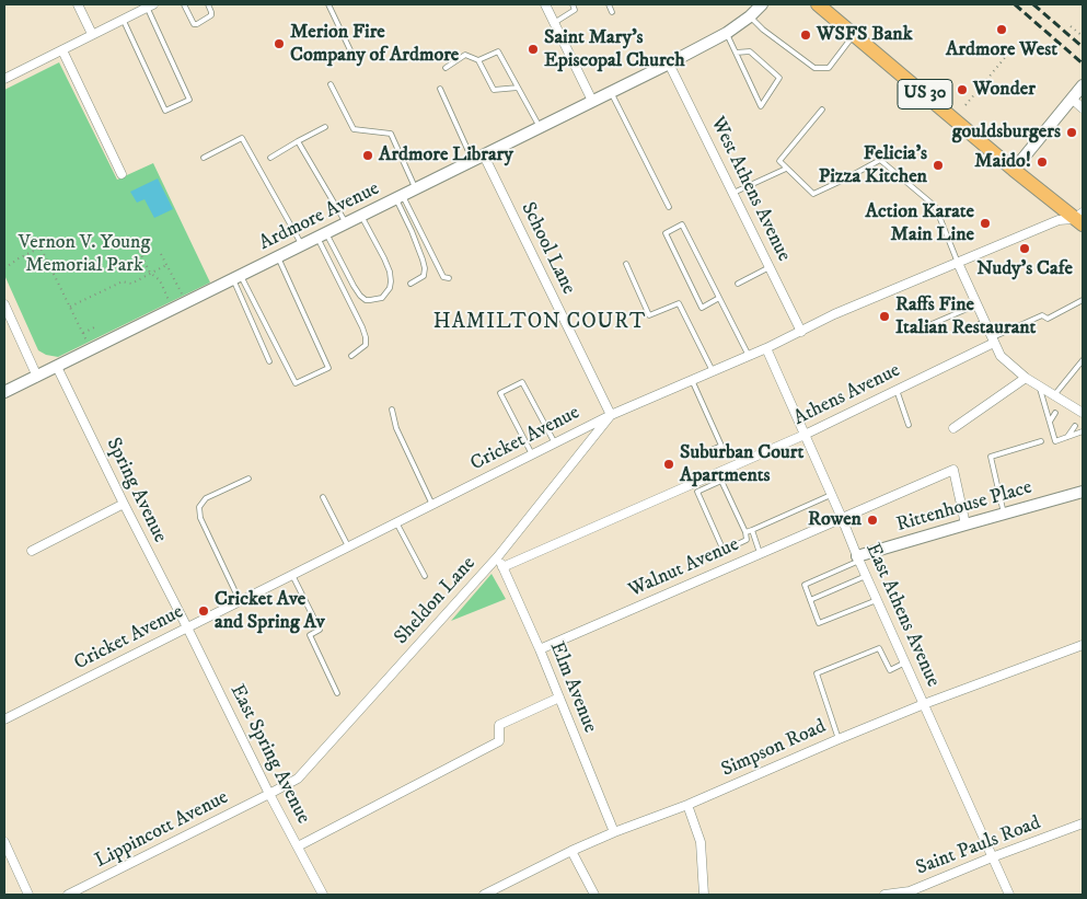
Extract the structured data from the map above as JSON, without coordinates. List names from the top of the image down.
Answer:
{
  "streets": {
    "highway": ["US 30"],
    "street": [
      "West Athens Avenue",
      "Ardmore Avenue",
      "School Lane",
      "Athens Avenue",
      "Cricket Avenue",
      "Spring Avenue",
      "Rittenhouse Place",
      "Walnut Avenue",
      "Sheldon Lane",
      "East Athens Avenue",
      "Elm Avenue",
      "Simpson Road",
      "East Spring Avenue",
      "Lippincott Avenue",
      "Saint Pauls Road"
    ]
  },
  "crossings": [
    ["US 30", "Cricket Avenue"],
    ["West Athens Avenue", "Ardmore Avenue"],
    ["West Athens Avenue", "Cricket Avenue"],
    ["Ardmore Avenue", "School Lane"],
    ["Ardmore Avenue", "Spring Avenue"],
    ["School Lane", "Cricket Avenue"],
    ["School Lane", "Sheldon Lane"],
    ["Athens Avenue", "East Athens Avenue"],
    ["Athens Avenue", "Elm Avenue"],
    ["Cricket Avenue", "Spring Avenue"],
    ["Cricket Avenue", "Sheldon Lane"],
    ["Cricket Avenue", "East Athens Avenue"],
    ["Cricket Avenue", "East Spring Avenue"],
    ["Spring Avenue", "East Spring Avenue"],
    ["Rittenhouse Place", "Walnut Avenue"],
    ["Rittenhouse Place", "East Athens Avenue"],
    ["Walnut Avenue", "East Athens Avenue"],
    ["Walnut Avenue", "Elm Avenue"],
    ["Sheldon Lane", "Elm Avenue"],
    ["Sheldon Lane", "East Spring Avenue"],
    ["Sheldon Lane", "Lippincott Avenue"],
    ["East Athens Avenue", "Simpson Road"],
    ["East Athens Avenue", "Saint Pauls Road"],
    ["Elm Avenue", "Simpson Road"],
    ["East Spring Avenue", "Lippincott Avenue"]
  ],
  "districts": ["HAMILTON COURT"],
  "parks": ["Vernon V. Young Memorial Park"],
  "places": [
    "Ardmore West",
    "WSFS Bank",
    "Merion Fire Company of Ardmore",
    "Saint Mary's Episcopal Church",
    "Wonder",
    "gouldsburgers",
    "Ardmore Library",
    "Maido!",
    "Felicia's Pizza Kitchen",
    "Action Karate Main Line",
    "Nudy's Cafe",
    "Raffs Fine Italian Restaurant",
    "Suburban Court Apartments",
    "Rowen",
    "Cricket Ave and Spring Av"
  ]
}
